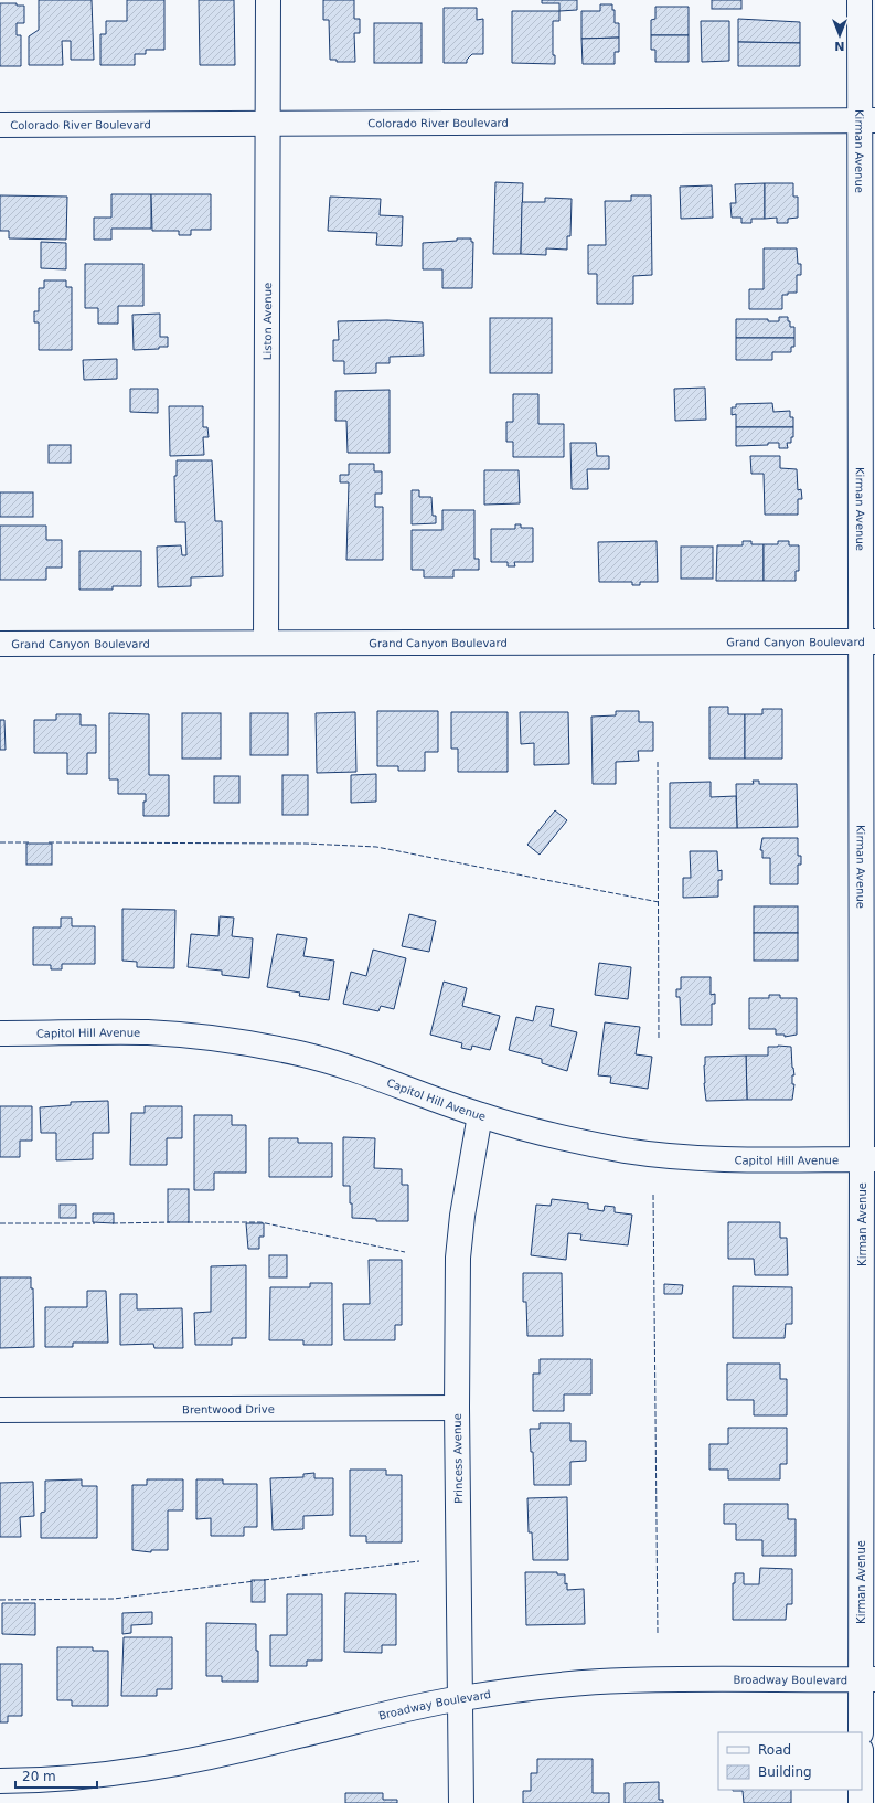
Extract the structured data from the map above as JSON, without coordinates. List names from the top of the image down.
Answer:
{
  "streets": {
    "street": [
      "Colorado River Boulevard",
      "Kirman Avenue",
      "Liston Avenue",
      "Grand Canyon Boulevard",
      "Capitol Hill Avenue",
      "Brentwood Drive",
      "Princess Avenue",
      "Broadway Boulevard"
    ]
  },
  "crossings": [
    ["Colorado River Boulevard", "Kirman Avenue"],
    ["Colorado River Boulevard", "Liston Avenue"],
    ["Kirman Avenue", "Grand Canyon Boulevard"],
    ["Kirman Avenue", "Capitol Hill Avenue"],
    ["Kirman Avenue", "Broadway Boulevard"],
    ["Liston Avenue", "Grand Canyon Boulevard"],
    ["Capitol Hill Avenue", "Princess Avenue"],
    ["Brentwood Drive", "Princess Avenue"],
    ["Princess Avenue", "Broadway Boulevard"]
  ],
  "legend": ["Road", "Building"],
  "scale_bar": "20 m",
  "north": "bottom"
}
